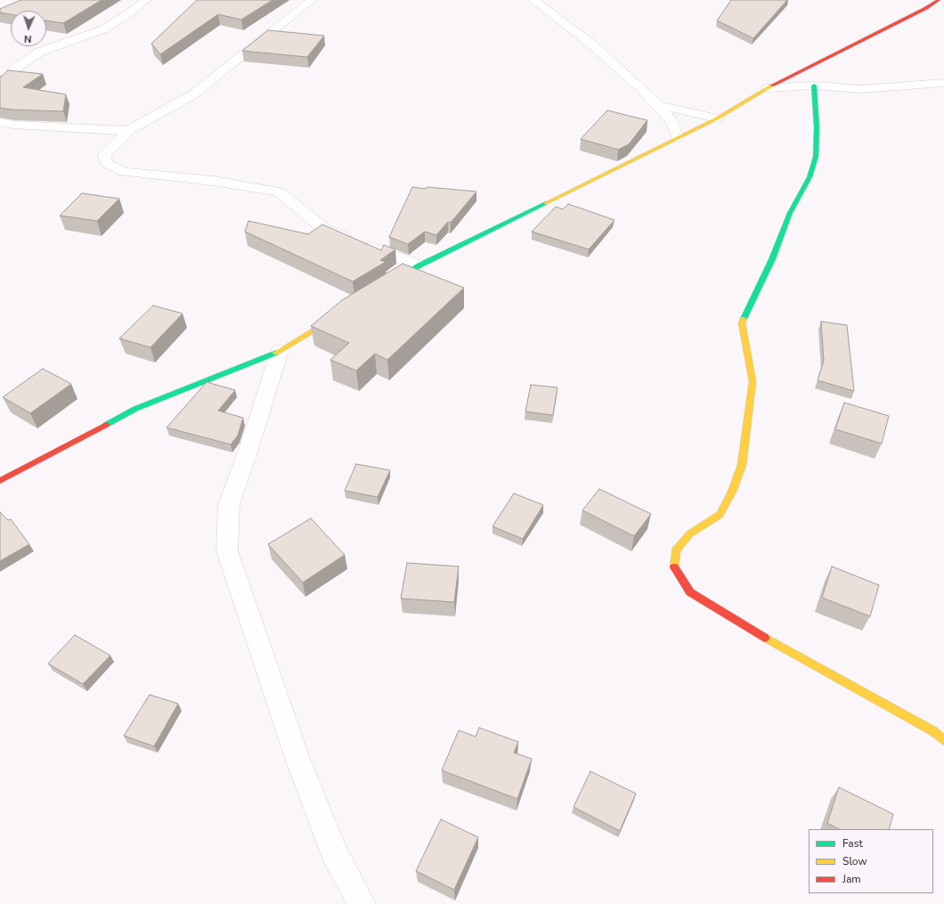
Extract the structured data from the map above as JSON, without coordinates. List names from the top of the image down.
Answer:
{
  "legend": ["Fast", "Slow", "Jam"],
  "north": "bottom"
}
